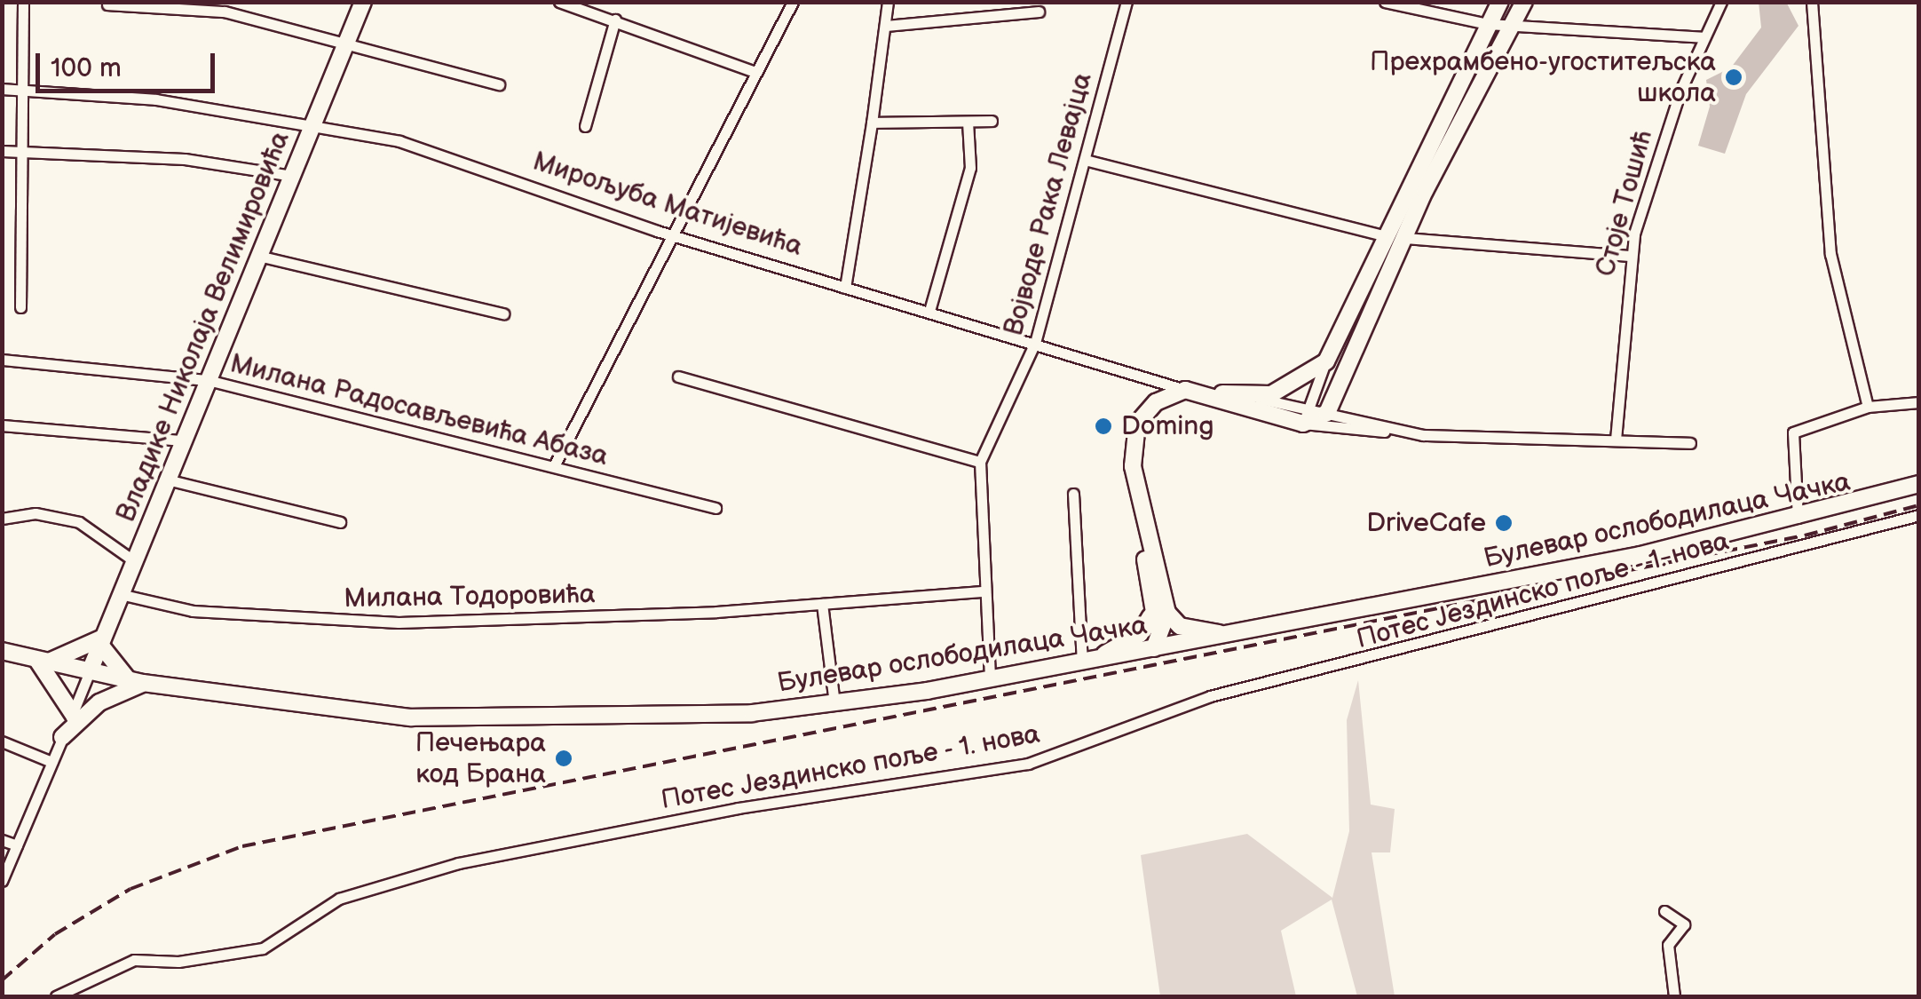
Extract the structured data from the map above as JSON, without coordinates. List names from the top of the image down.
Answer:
{
  "streets": {
    "main road": ["Мирољуба Матијевића", "Владике Николаја Велимировића", "Булевар ослободилаца Чачка"],
    "street": [
      "Стоје Тошић",
      "Војводе Рака Левајца",
      "Милана Радосављевића Абаза",
      "Потес Јездинско поље - 1. нова",
      "Милана Тодоровића"
    ]
  },
  "crossings": [
    ["Мирољуба Матијевића", "Војводе Рака Левајца"],
    ["Мирољуба Матијевића", "Владике Николаја Велимировића"],
    ["Војводе Рака Левајца", "Булевар ослободилаца Чачка"],
    ["Војводе Рака Левајца", "Милана Тодоровића"],
    ["Владике Николаја Велимировића", "Милана Радосављевића Абаза"],
    ["Владике Николаја Велимировића", "Булевар ослободилаца Чачка"],
    ["Владике Николаја Велимировића", "Милана Тодоровића"]
  ],
  "places": [
    "Прехрамбено-угоститељска школа",
    "Doming",
    "DriveCafe",
    "Печењара код Брана"
  ],
  "scale_bar": "100 m"
}
